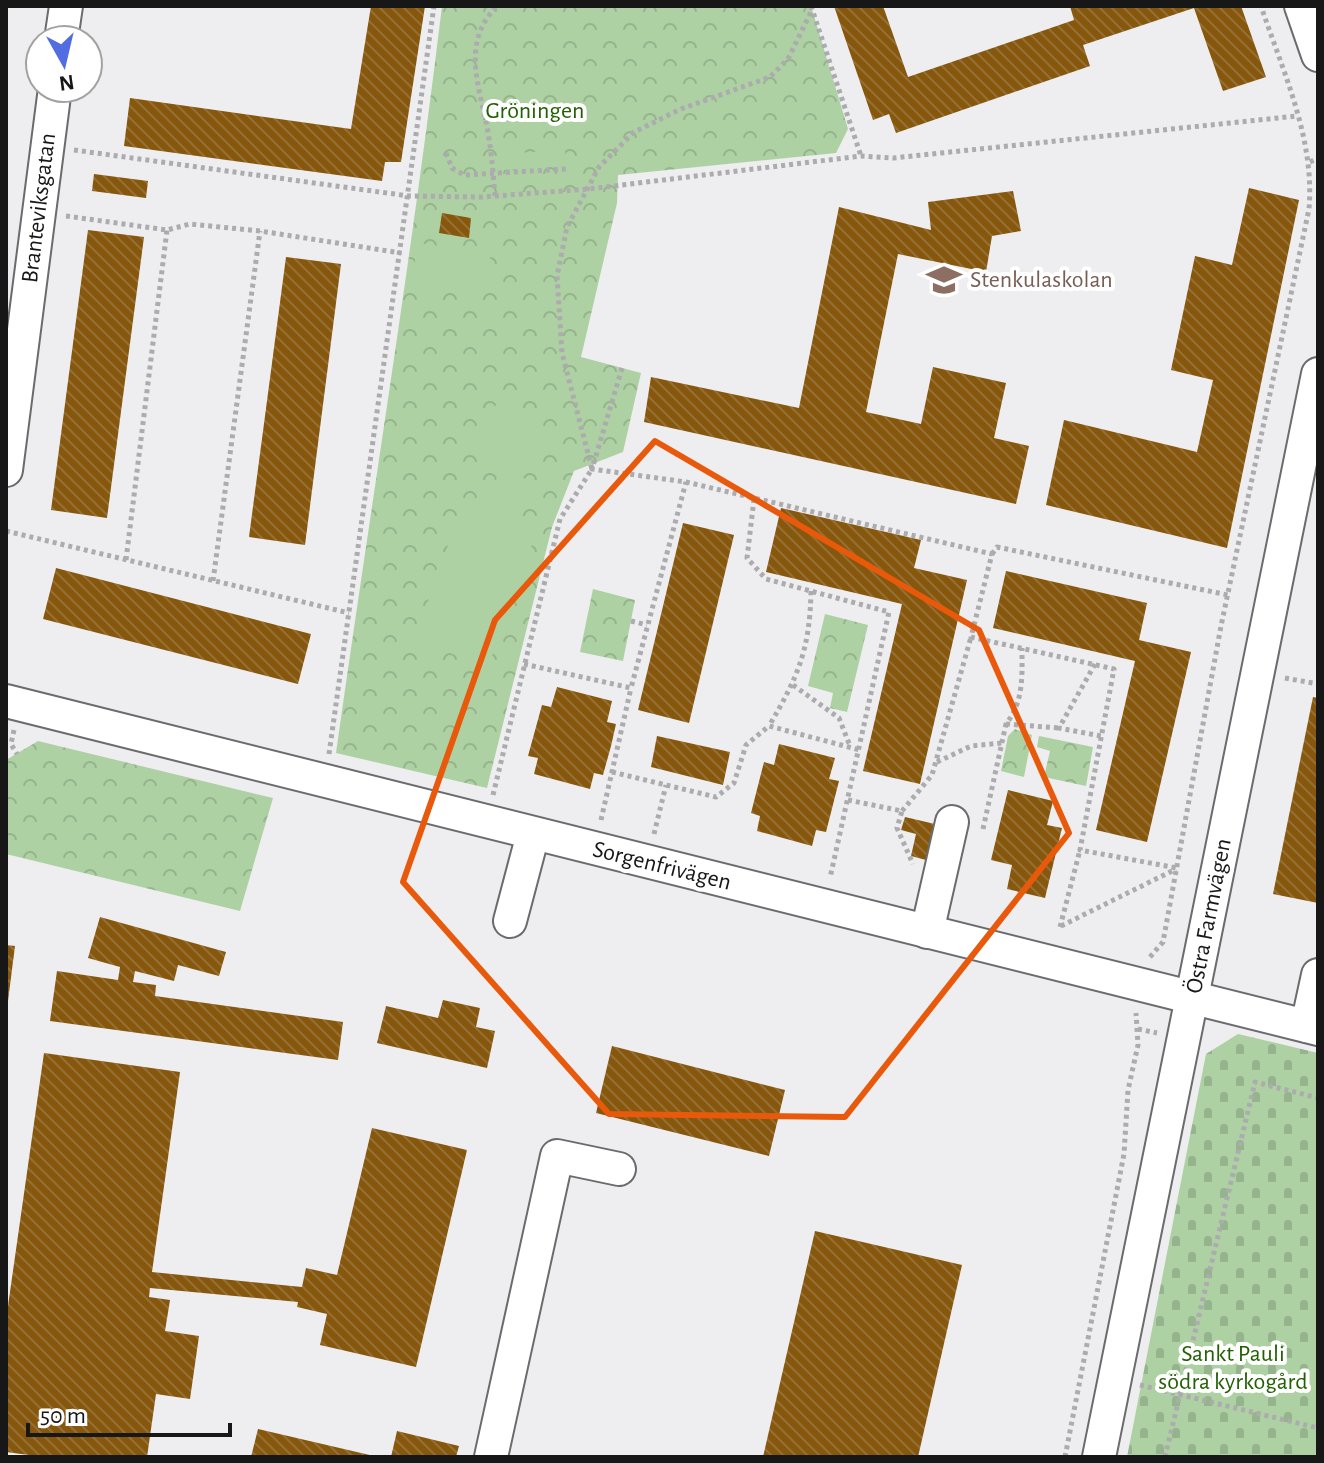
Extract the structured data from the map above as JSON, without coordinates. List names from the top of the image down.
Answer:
{
  "streets": {
    "street": ["Branteviksgatan", "Sorgenfrivägen", "Östra Farmvägen"]
  },
  "crossings": [
    ["Sorgenfrivägen", "Östra Farmvägen"]
  ],
  "parks": ["Gröningen", "Sankt Pauli södra kyrkogård"],
  "places": {
    "school or university": ["Stenkulaskolan"]
  },
  "scale_bar": "50 m",
  "north": "bottom"
}
